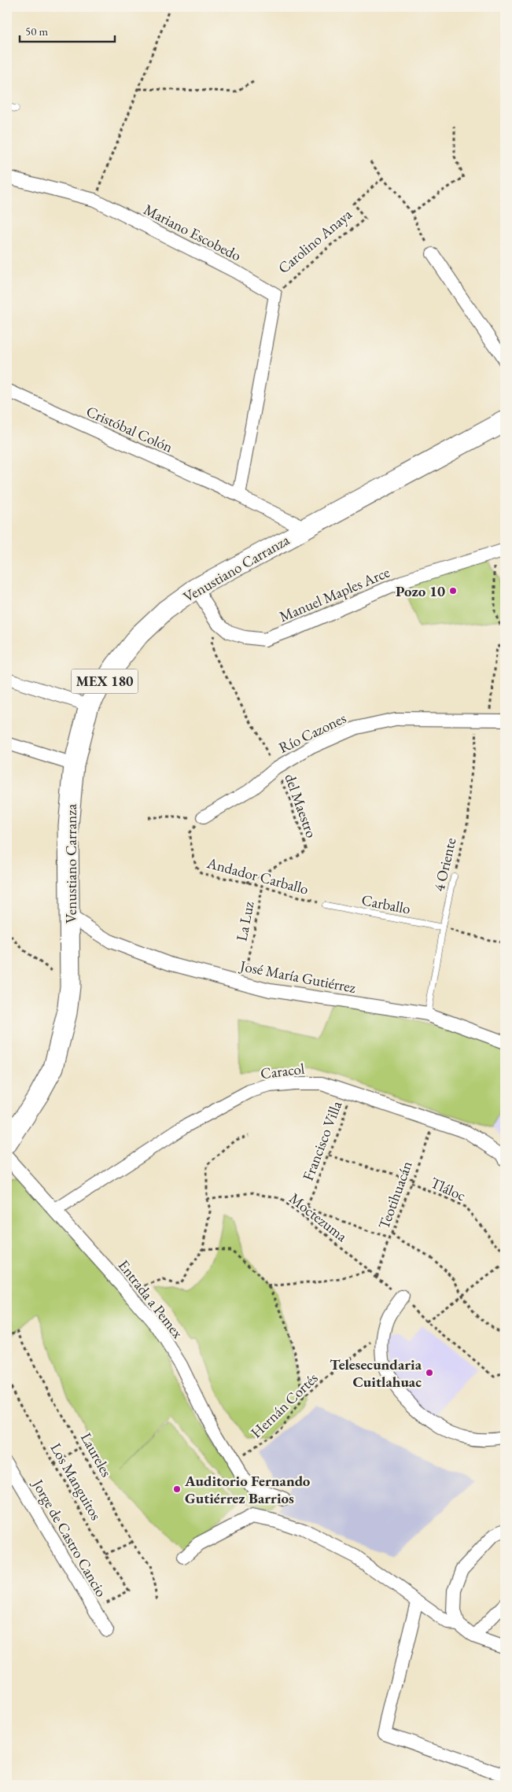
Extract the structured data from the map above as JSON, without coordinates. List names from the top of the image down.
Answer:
{
  "streets": {
    "main road": ["Venustiano Carranza", "MEX 180"],
    "street": [
      "Mariano Escobedo",
      "Cristóbal Colón",
      "Manuel Maples Arce",
      "Río Cazones",
      "José María Gutiérrez",
      "Caracol",
      "Entrada a Pemex",
      "Jorge de Castro Cancio"
    ],
    "lane": ["4 Oriente", "Carballo"],
    "path": [
      "Carolino Anaya",
      "del Maestro",
      "Andador Carballo",
      "La Luz",
      "Francisco Villa",
      "Tláloc",
      "Teotihuacán",
      "Moctezuma",
      "Hernán Cortés",
      "Laureles",
      "Los Manguitos"
    ]
  },
  "crossings": [
    ["Mariano Escobedo", "Carolino Anaya"],
    ["Cristóbal Colón", "Venustiano Carranza"],
    ["Venustiano Carranza", "Manuel Maples Arce"],
    ["Venustiano Carranza", "José María Gutiérrez"],
    ["Manuel Maples Arce", "del Maestro"],
    ["Río Cazones", "del Maestro"],
    ["Río Cazones", "4 Oriente"],
    ["Río Cazones", "Andador Carballo"],
    ["del Maestro", "Andador Carballo"],
    ["4 Oriente", "Carballo"],
    ["4 Oriente", "José María Gutiérrez"],
    ["Andador Carballo", "Carballo"],
    ["Andador Carballo", "La Luz"],
    ["La Luz", "José María Gutiérrez"],
    ["Caracol", "Francisco Villa"],
    ["Caracol", "Teotihuacán"],
    ["Caracol", "Entrada a Pemex"],
    ["Francisco Villa", "Moctezuma"],
    ["Tláloc", "Teotihuacán"],
    ["Teotihuacán", "Moctezuma"],
    ["Entrada a Pemex", "Hernán Cortés"],
    ["Los Manguitos", "Jorge de Castro Cancio"]
  ],
  "places": ["Pozo 10", "Telesecundaria Cuitlahuac", "Auditorio Fernando Gutiérrez Barrios"],
  "scale_bar": "50 m"
}
